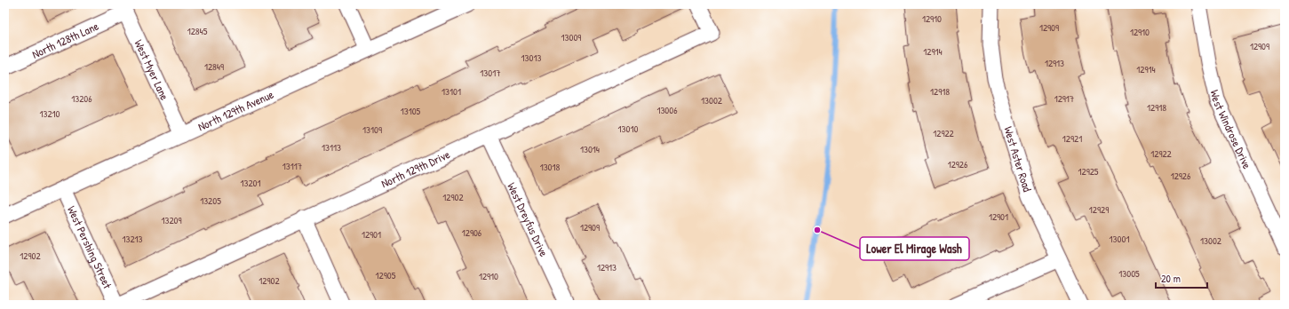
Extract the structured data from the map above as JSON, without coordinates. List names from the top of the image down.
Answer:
{
  "streets": {
    "street": [
      "North 128th Lane",
      "West Myer Lane",
      "North 129th Avenue",
      "West Windrose Drive",
      "West Aster Road",
      "North 129th Drive",
      "West Dreyfus Drive",
      "West Pershing Street"
    ]
  },
  "crossings": [
    ["North 128th Lane", "West Myer Lane"],
    ["West Myer Lane", "North 129th Avenue"],
    ["North 129th Avenue", "West Pershing Street"],
    ["North 129th Drive", "West Dreyfus Drive"],
    ["North 129th Drive", "West Pershing Street"]
  ],
  "places": ["Lower El Mirage Wash"],
  "house_numbers": [
    "12910",
    "12909",
    "12845",
    "12910",
    "13009",
    "12909",
    "12914",
    "13013",
    "12913",
    "12849",
    "12914",
    "13017",
    "13101",
    "12918",
    "13206",
    "12917",
    "13002",
    "12918",
    "13006",
    "13105",
    "13210",
    "13010",
    "13109",
    "12922",
    "12921",
    "13113",
    "13014",
    "12922",
    "12926",
    "13117",
    "13018",
    "12925",
    "12926",
    "13201",
    "12902",
    "13205",
    "12929",
    "12901",
    "13209",
    "12909",
    "12906",
    "12901",
    "13213",
    "13001",
    "13002",
    "12902",
    "12913",
    "13005",
    "12905",
    "12910",
    "12902"
  ],
  "scale_bar": "20 m"
}
